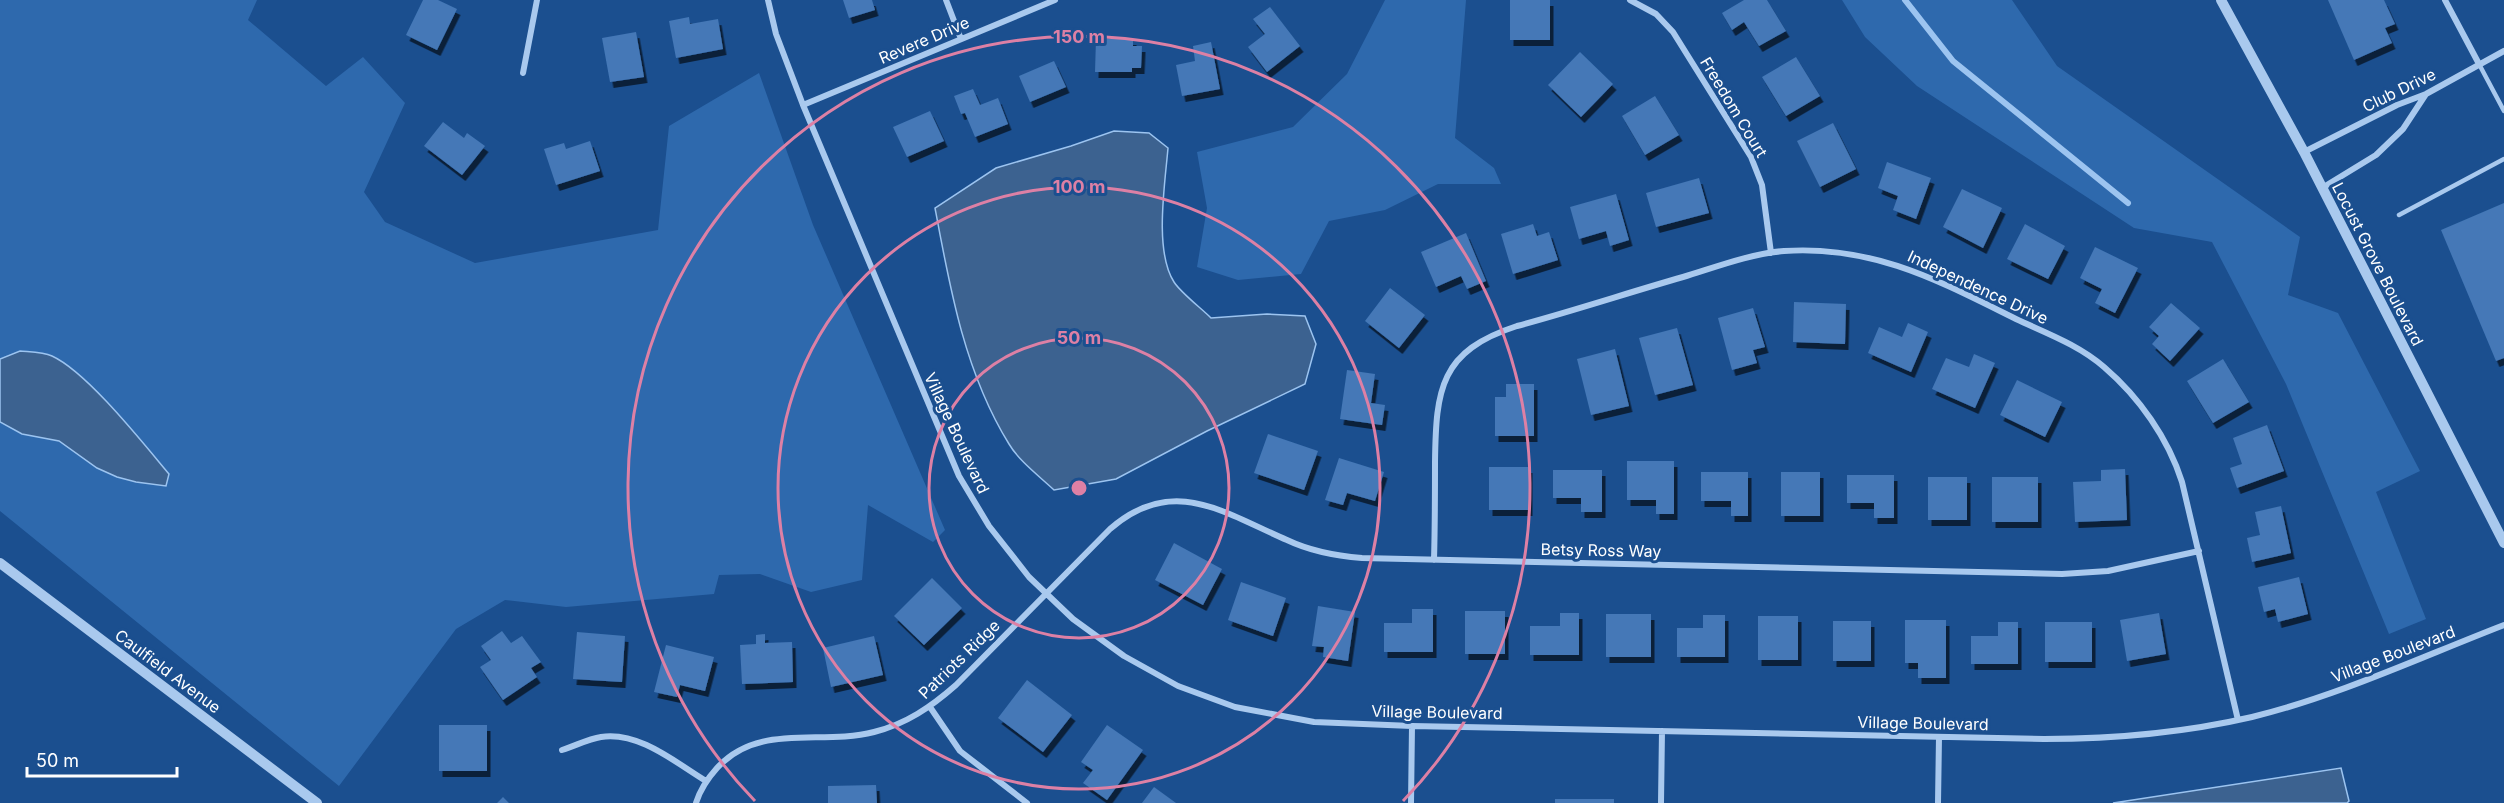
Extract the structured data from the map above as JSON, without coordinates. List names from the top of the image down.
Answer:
{
  "streets": {
    "street": [
      "Revere Drive",
      "Club Drive",
      "Freedom Court",
      "Locust Grove Boulevard",
      "Independence Drive",
      "Village Boulevard",
      "Betsy Ross Way",
      "Patriots Ridge",
      "Caulfield Avenue"
    ]
  },
  "crossings": [
    ["Revere Drive", "Village Boulevard"],
    ["Club Drive", "Locust Grove Boulevard"],
    ["Freedom Court", "Independence Drive"],
    ["Independence Drive", "Village Boulevard"],
    ["Independence Drive", "Betsy Ross Way"],
    ["Village Boulevard", "Betsy Ross Way"],
    ["Village Boulevard", "Patriots Ridge"],
    ["Betsy Ross Way", "Patriots Ridge"]
  ],
  "scale_bar": "50 m",
  "rings": ["150 m", "100 m", "50 m"]
}
